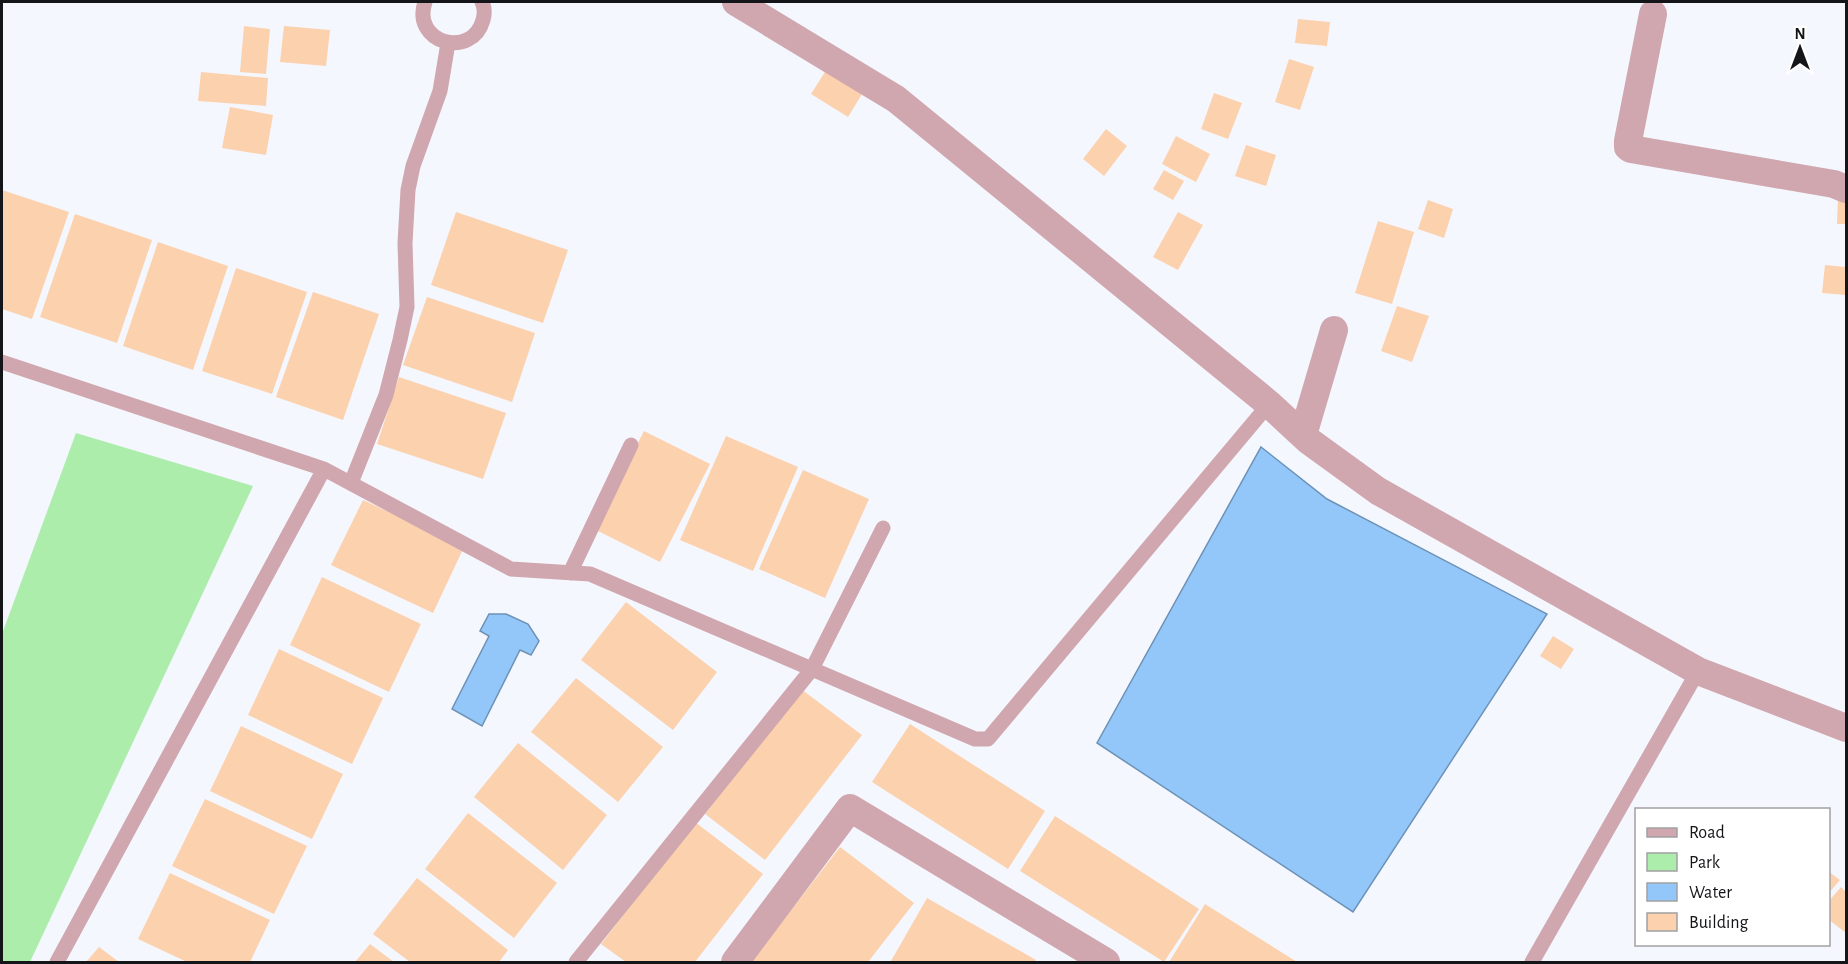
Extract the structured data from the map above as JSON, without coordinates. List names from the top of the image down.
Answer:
{
  "legend": [
    "Road",
    "Park",
    "Water",
    "Building"
  ],
  "north": "top"
}
